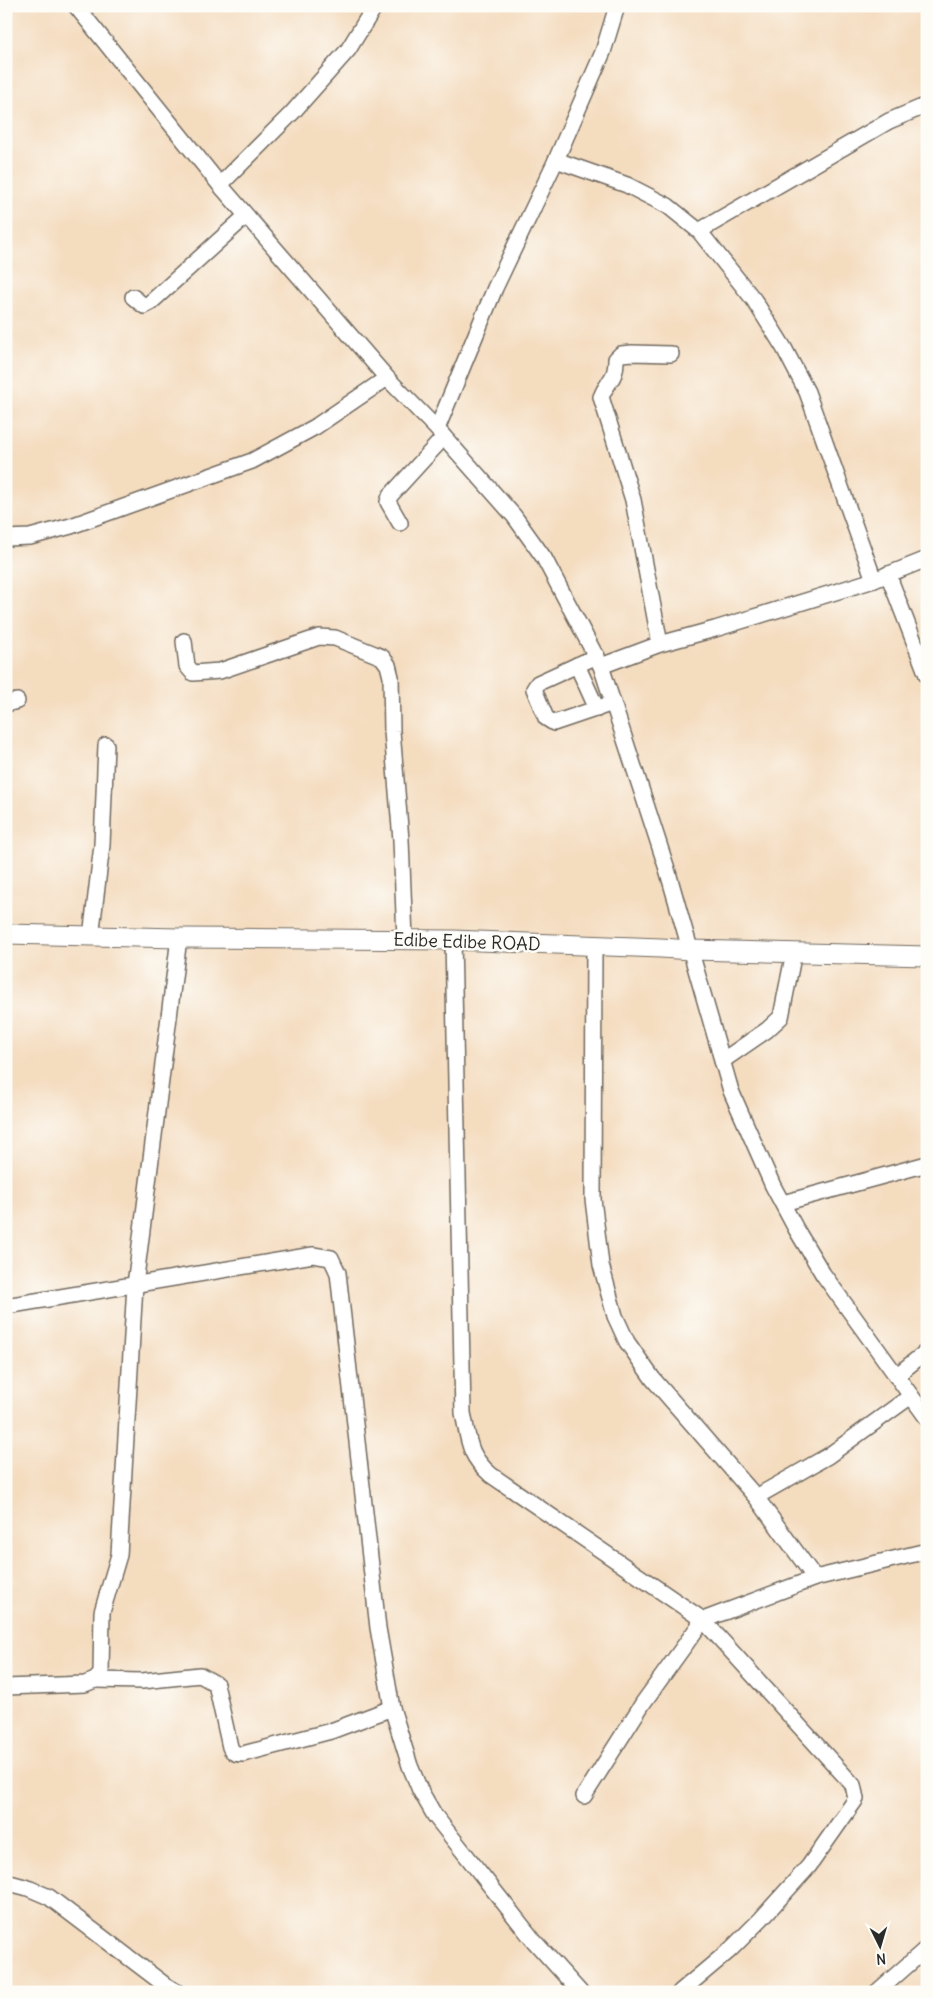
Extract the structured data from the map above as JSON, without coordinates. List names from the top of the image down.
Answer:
{
  "streets": {
    "main road": ["Edibe Edibe ROAD"]
  },
  "north": "bottom"
}
